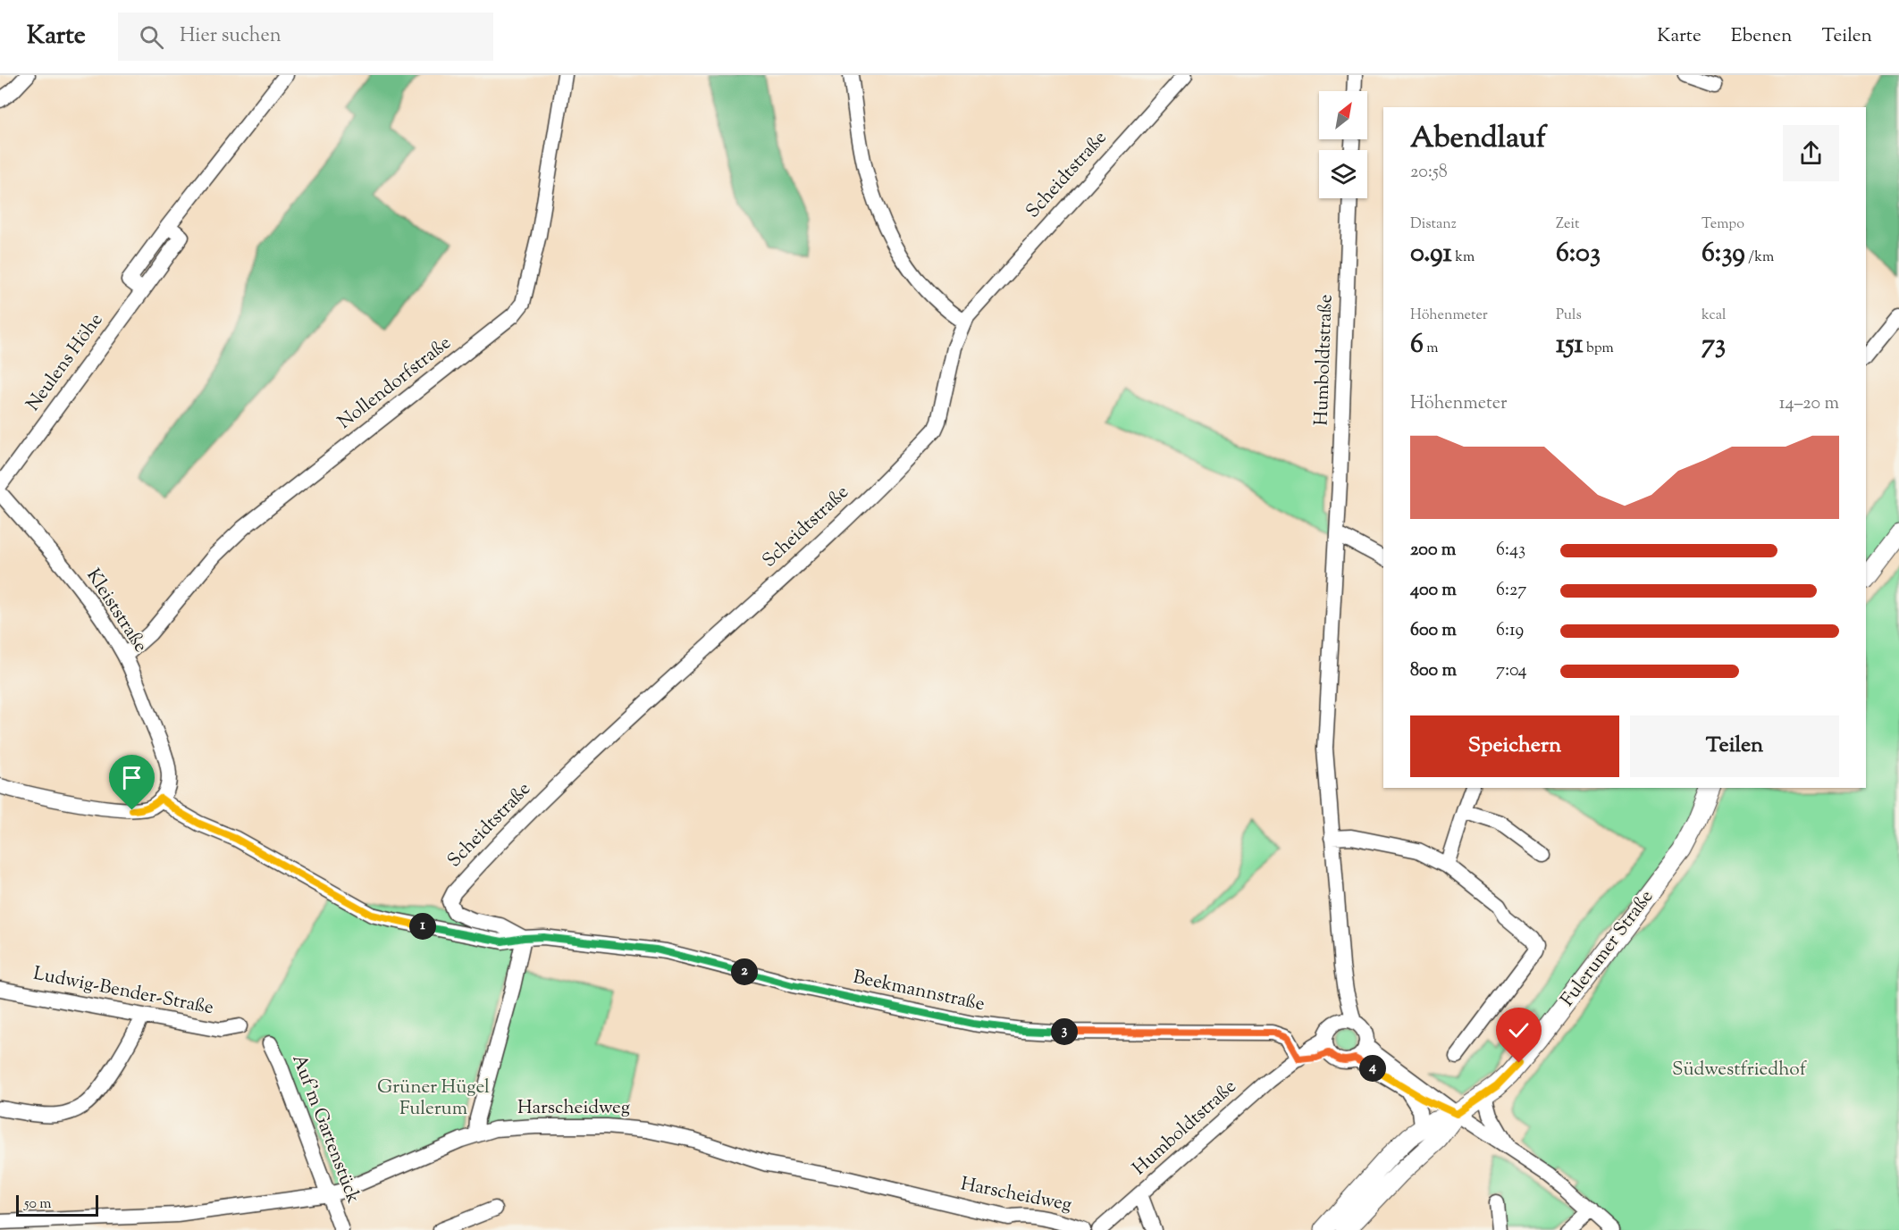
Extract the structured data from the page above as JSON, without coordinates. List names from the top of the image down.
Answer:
{
  "streets": {
    "main road": ["Fulerumer Straße"],
    "street": [
      "Scheidtstraße",
      "Humboldtstraße",
      "Neulens Höhe",
      "Nollendorfstraße",
      "Kleiststraße",
      "Ludwig-Bender-Straße",
      "Beekmannstraße",
      "Harscheidweg",
      "Auf'm Gartenstück"
    ]
  },
  "crossings": [
    ["Scheidtstraße", "Beekmannstraße"],
    ["Humboldtstraße", "Beekmannstraße"],
    ["Nollendorfstraße", "Kleiststraße"],
    ["Kleiststraße", "Beekmannstraße"],
    ["Harscheidweg", "Auf'm Gartenstück"]
  ],
  "parks": ["Südwestfriedhof", "Grüner Hügel Fulerum"],
  "scale_bar": "50 m",
  "north": "top right",
  "page": {
    "header": "Karte",
    "search": "Hier suchen",
    "nav": ["Karte", "Ebenen", "Teilen"],
    "heading": ["Abendlauf", "20:58"],
    "stats": [
      ["Distanz", "0.91 km"],
      ["Zeit", "6:03"],
      ["Tempo", "6:39 /km"],
      ["Höhenmeter", "6 m"],
      ["Puls", "151 bpm"],
      ["kcal", "73"]
    ],
    "chart": ["Höhenmeter", "14–20 m"],
    "list": [
      {
        "name": "200 m",
        "note": "6:43"
      },
      {
        "name": "400 m",
        "note": "6:27"
      },
      {
        "name": "600 m",
        "note": "6:19"
      },
      {
        "name": "800 m",
        "note": "7:04"
      }
    ],
    "buttons": ["Speichern", "Teilen"],
    "pins": [
      "1",
      "2",
      "3",
      "4"
    ],
    "scale": "50 m"
  }
}
